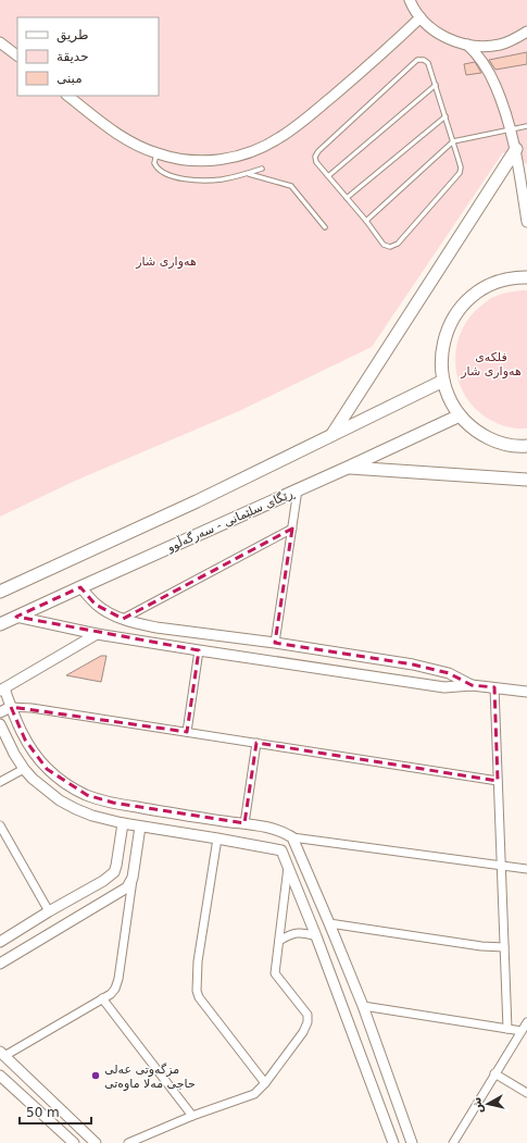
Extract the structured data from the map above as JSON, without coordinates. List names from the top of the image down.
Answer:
{
  "streets": {
    "main road": ["ڕێگای سلێمانی - سەرگەڵوو"]
  },
  "parks": ["هەواری شار", "فلکەی هەواری شار"],
  "places": ["مزگەوتی عەلی حاجی مەلا ماوەتی"],
  "legend": ["طريق", "حديقة", "مبنى"],
  "scale_bar": "50 m",
  "north": "left"
}
